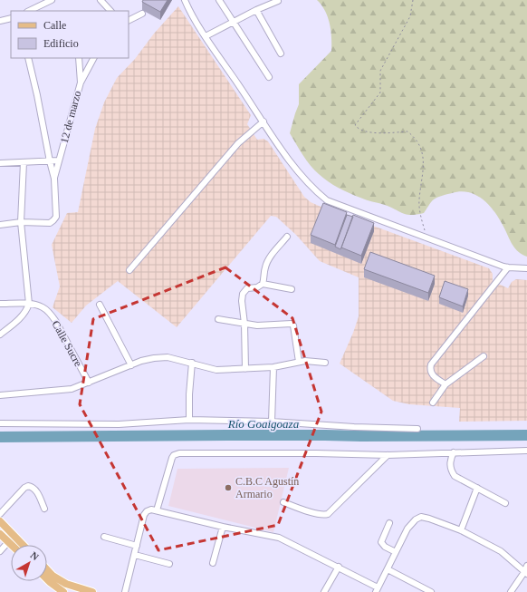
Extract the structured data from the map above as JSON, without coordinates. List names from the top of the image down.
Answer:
{
  "streets": {
    "street": ["12 de marzo", "Calle Sucre"]
  },
  "water": ["Río Goaigoaza"],
  "places": ["C.B.C Agustín Armario"],
  "legend": ["Calle", "Edificio"],
  "north": "top right"
}
